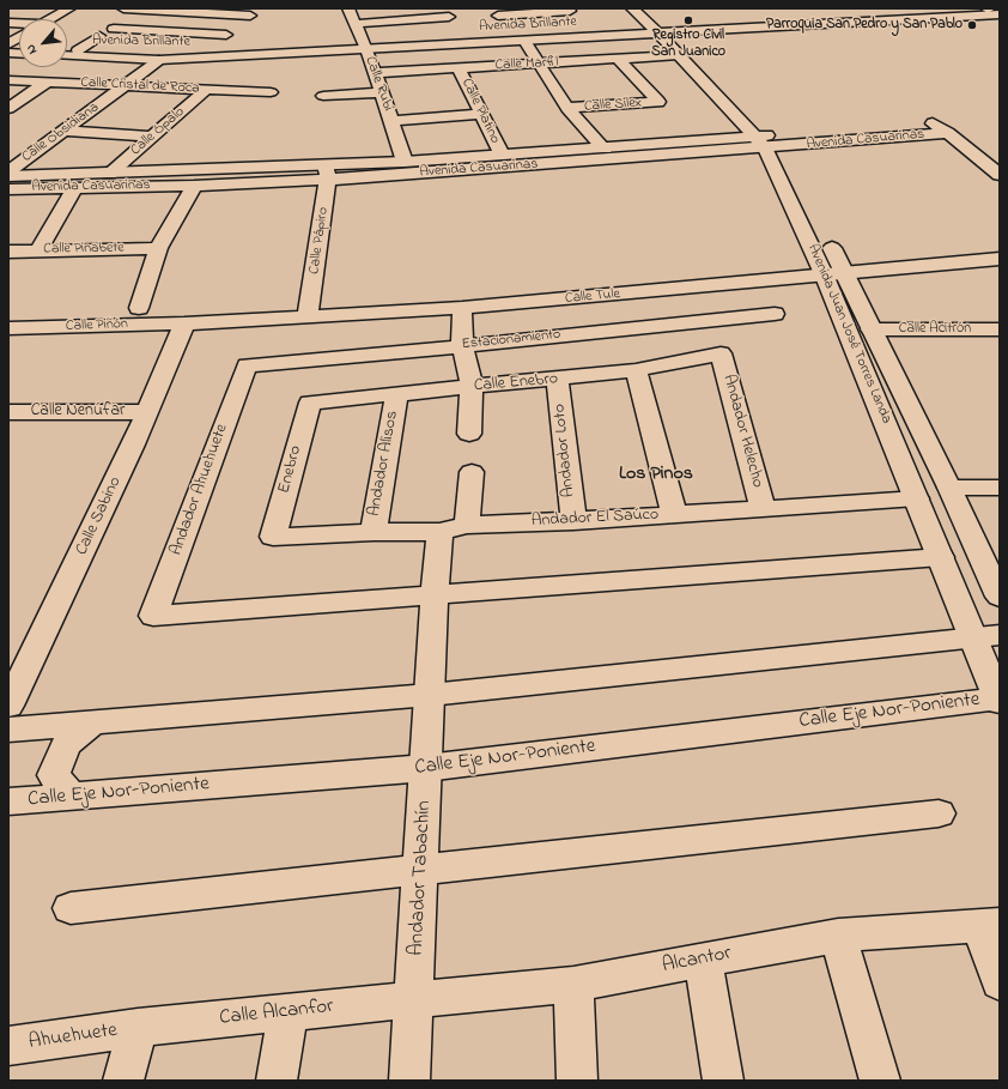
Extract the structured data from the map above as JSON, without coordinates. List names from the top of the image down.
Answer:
{
  "streets": {
    "street": [
      "Avenida Brillante",
      "Calle Marfil",
      "Calle Rubí",
      "Calle Cristal de Roca",
      "Calle Sílex",
      "Calle Platino",
      "Calle Ópalo",
      "Calle Obsidiana",
      "Avenida Casuarinas",
      "Calle Pápiro",
      "Calle Pinabete",
      "Calle Tule",
      "Calle Piñón",
      "Calle Acitrón",
      "Avenida Juan José Torres Landa",
      "Estacionamiento",
      "Calle Enebro",
      "Calle Nenúfar",
      "Andador Helecho",
      "Andador Loto",
      "Andador Alisos",
      "Enebro",
      "Andador Ahuehuete",
      "Calle Sabino",
      "Andador El Saúco",
      "Calle Eje Nor-Poniente",
      "Andador Tabachín",
      "Alcantor",
      "Calle Alcanfor",
      "Ahuehuete"
    ]
  },
  "crossings": [
    ["Avenida Brillante", "Calle Rubí"],
    ["Avenida Brillante", "Calle Obsidiana"],
    ["Avenida Brillante", "Avenida Juan José Torres Landa"],
    ["Calle Marfil", "Calle Rubí"],
    ["Calle Marfil", "Calle Sílex"],
    ["Calle Marfil", "Calle Platino"],
    ["Calle Marfil", "Avenida Juan José Torres Landa"],
    ["Calle Rubí", "Avenida Casuarinas"],
    ["Calle Cristal de Roca", "Calle Ópalo"],
    ["Calle Cristal de Roca", "Calle Obsidiana"],
    ["Calle Platino", "Avenida Casuarinas"],
    ["Calle Ópalo", "Avenida Casuarinas"],
    ["Avenida Casuarinas", "Calle Pápiro"],
    ["Avenida Casuarinas", "Avenida Juan José Torres Landa"],
    ["Calle Pápiro", "Calle Tule"],
    ["Calle Tule", "Calle Piñón"],
    ["Calle Tule", "Avenida Juan José Torres Landa"],
    ["Calle Tule", "Calle Sabino"],
    ["Calle Piñón", "Calle Sabino"],
    ["Calle Acitrón", "Avenida Juan José Torres Landa"],
    ["Avenida Juan José Torres Landa", "Andador El Saúco"],
    ["Avenida Juan José Torres Landa", "Calle Eje Nor-Poniente"],
    ["Estacionamiento", "Andador Ahuehuete"],
    ["Calle Enebro", "Andador Helecho"],
    ["Calle Enebro", "Andador Loto"],
    ["Calle Enebro", "Andador Alisos"],
    ["Calle Enebro", "Enebro"],
    ["Calle Nenúfar", "Calle Sabino"],
    ["Andador Helecho", "Andador El Saúco"],
    ["Andador Loto", "Andador El Saúco"],
    ["Andador Alisos", "Andador El Saúco"],
    ["Enebro", "Andador El Saúco"],
    ["Andador Ahuehuete", "Andador Tabachín"],
    ["Andador El Saúco", "Andador Tabachín"],
    ["Calle Eje Nor-Poniente", "Andador Tabachín"],
    ["Andador Tabachín", "Alcantor"],
    ["Andador Tabachín", "Calle Alcanfor"],
    ["Alcantor", "Calle Alcanfor"],
    ["Calle Alcanfor", "Ahuehuete"]
  ],
  "districts": ["Los Pinos"],
  "places": ["Registro Civil San Juanico", "Parroquia San Pedro y San Pablo"],
  "north": "bottom left"
}
